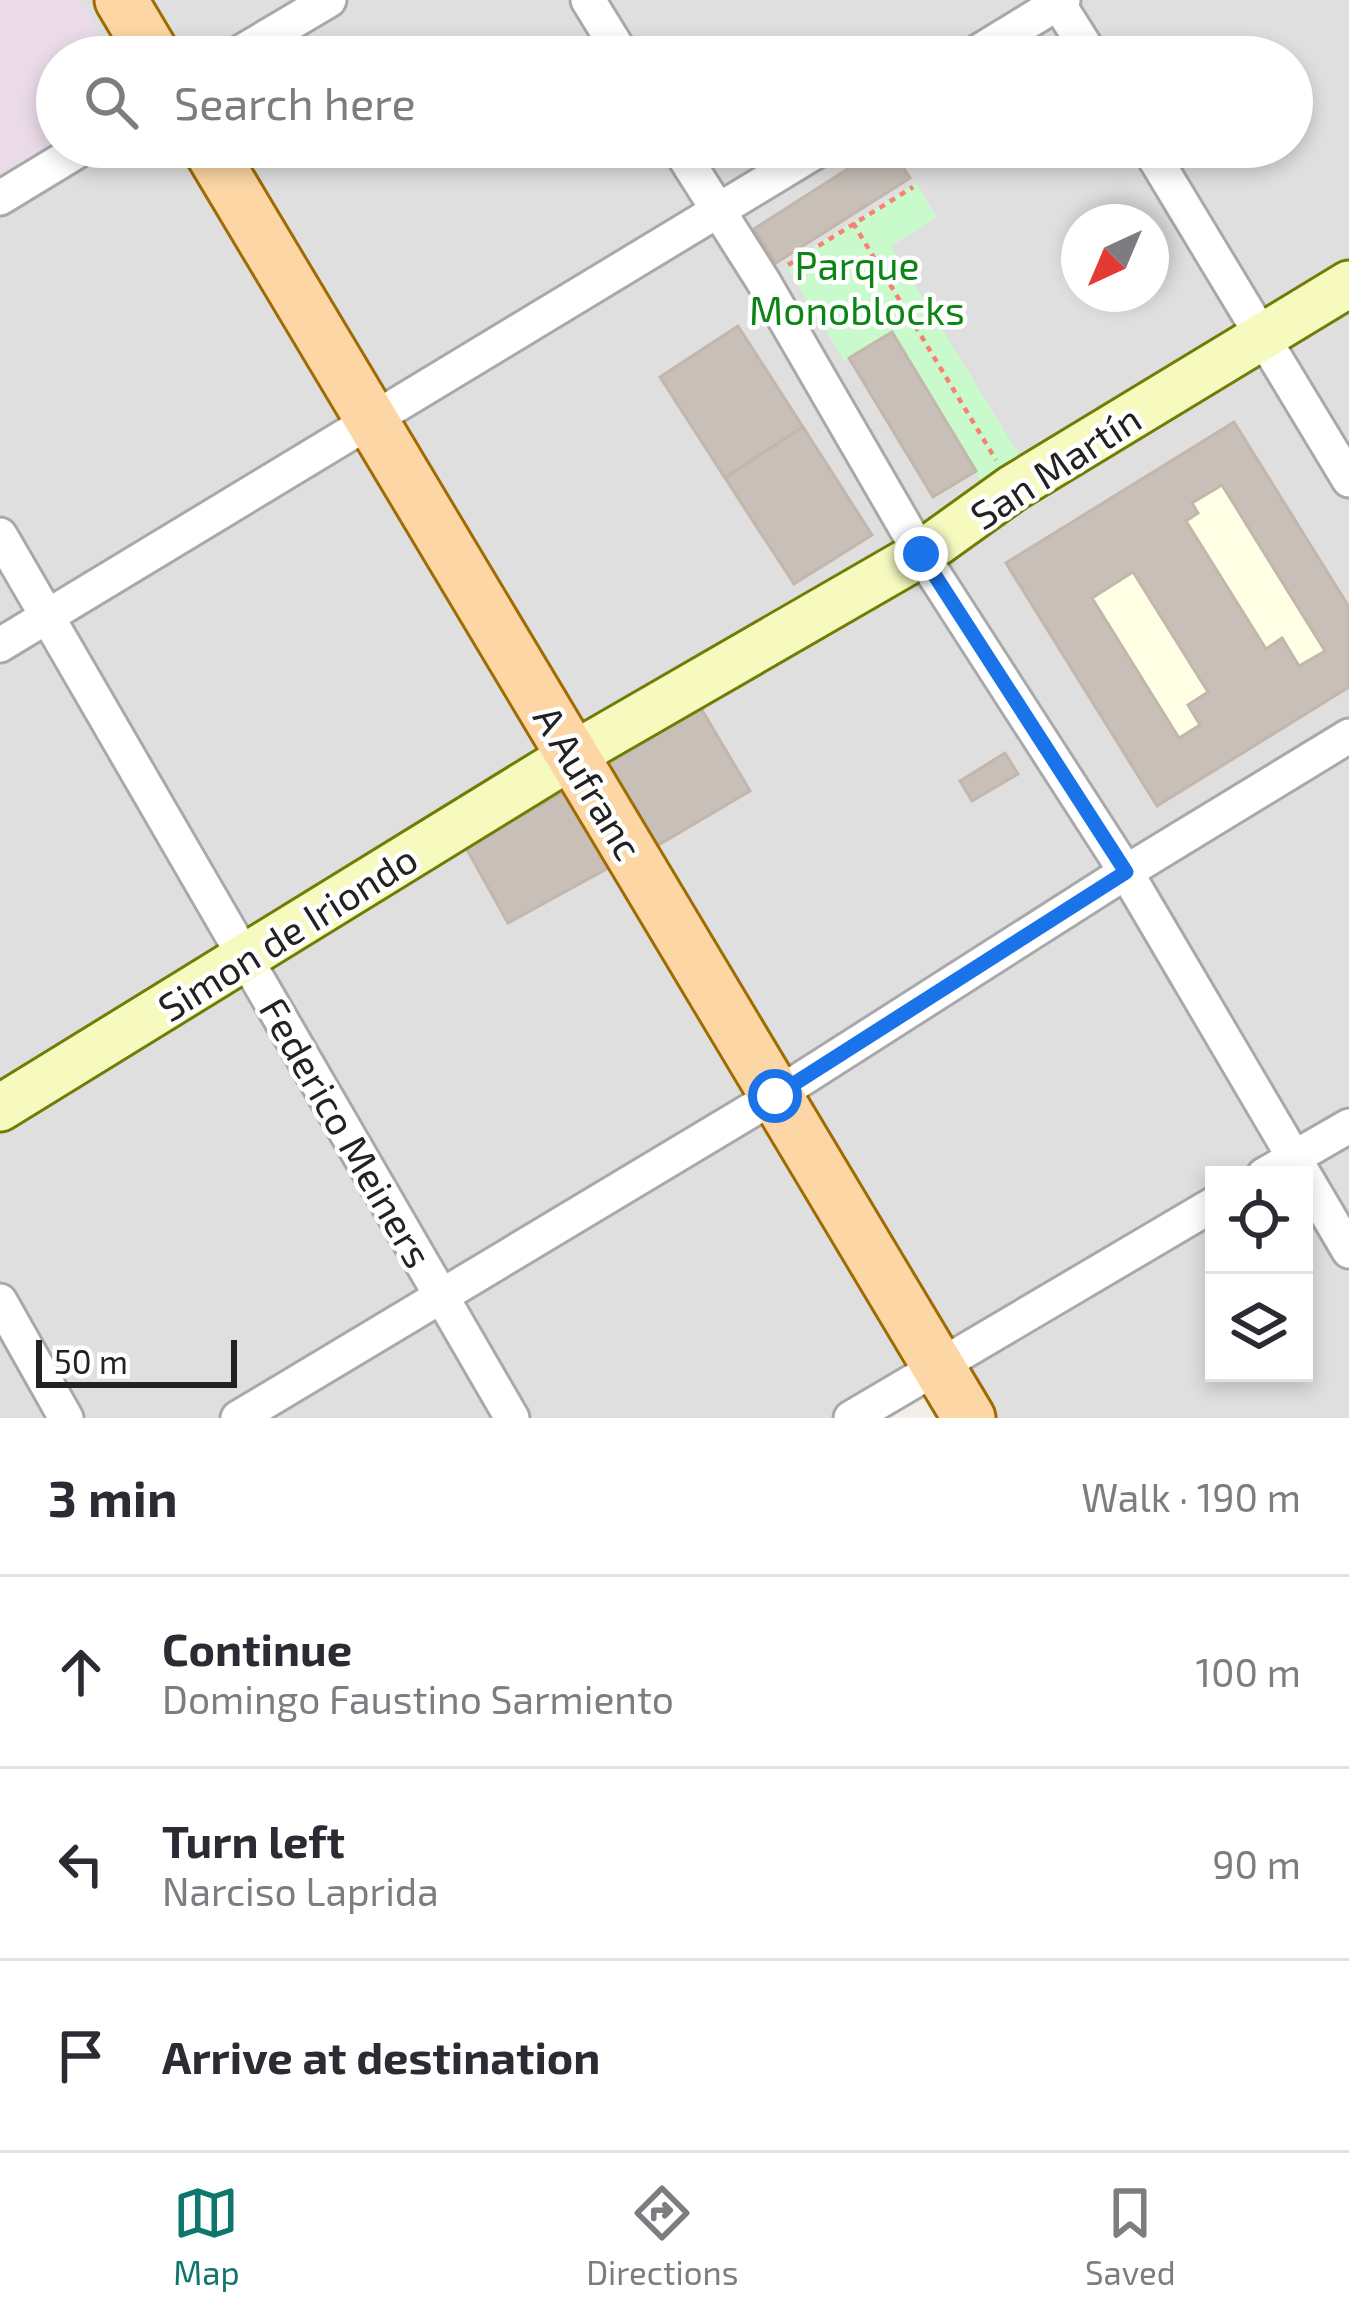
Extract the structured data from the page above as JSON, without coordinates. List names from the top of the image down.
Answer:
{
  "streets": {
    "main road": ["San Martín", "A Aufranc", "Simon de Iriondo"],
    "street": ["Federico Meiners"]
  },
  "crossings": [
    ["San Martín", "A Aufranc"],
    ["San Martín", "Simon de Iriondo"],
    ["A Aufranc", "Simon de Iriondo"],
    ["Simon de Iriondo", "Federico Meiners"]
  ],
  "parks": ["Parque Monoblocks"],
  "scale_bar": "50 m",
  "north": "bottom left",
  "page": {
    "search": "Search here",
    "scale": "50 m",
    "heading": ["3 min", "Walk · 190 m"],
    "list": [
      ["Continue", "Domingo Faustino Sarmiento", "100 m"],
      ["Turn left", "Narciso Laprida", "90 m"],
      "Arrive at destination"
    ],
    "nav": ["Map", "Directions", "Saved"]
  }
}
